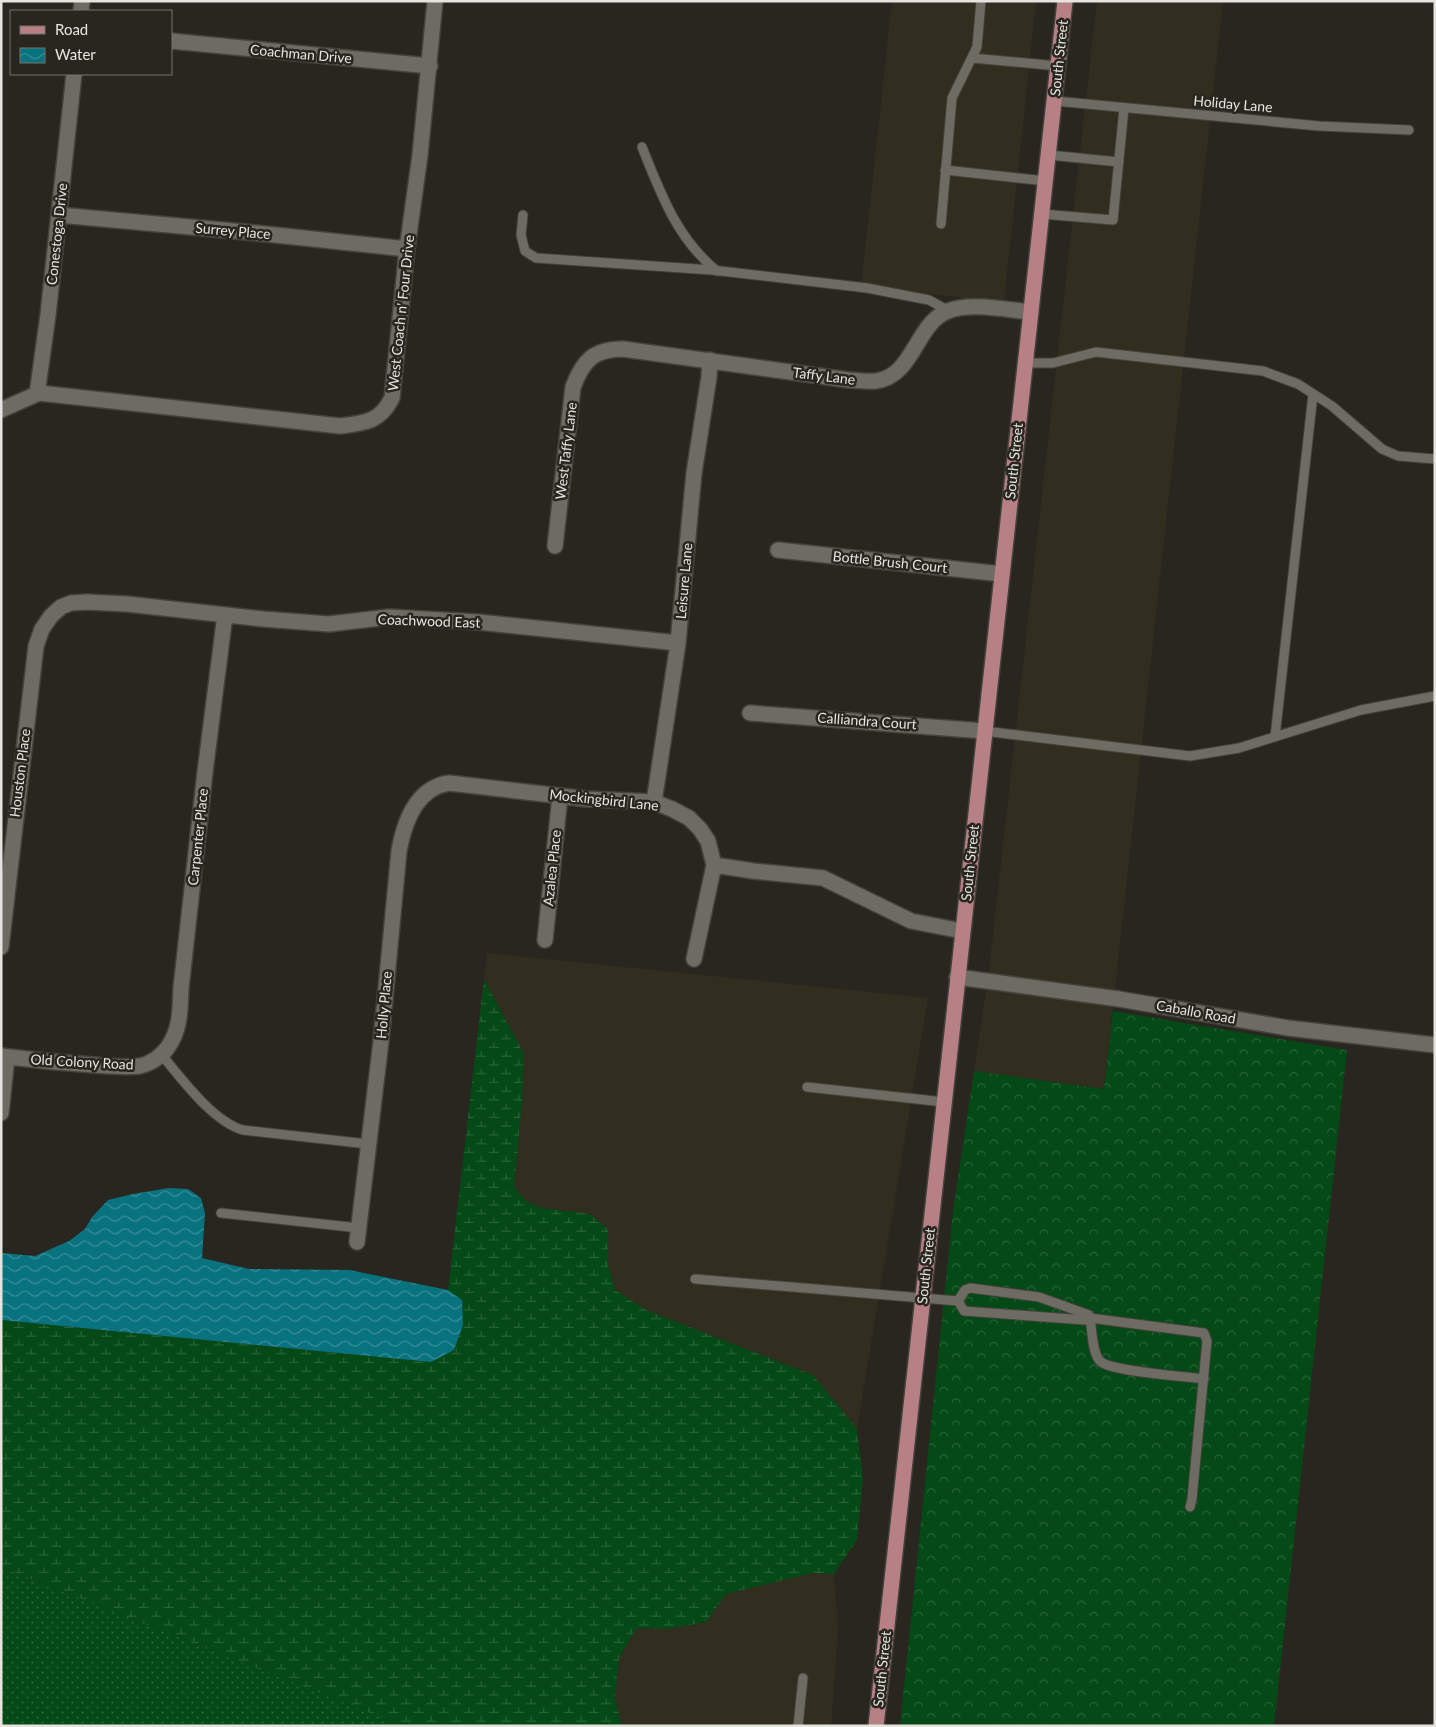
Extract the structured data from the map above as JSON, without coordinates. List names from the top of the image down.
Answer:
{
  "streets": {
    "main road": ["South Street"],
    "street": [
      "Coachman Drive",
      "Surrey Place",
      "Conestoga Drive",
      "West Coach n' Four Drive",
      "Taffy Lane",
      "West Taffy Lane",
      "Bottle Brush Court",
      "Leisure Lane",
      "Coachwood East",
      "Calliandra Court",
      "Houston Place",
      "Mockingbird Lane",
      "Carpenter Place",
      "Azalea Place",
      "Holly Place",
      "Caballo Road",
      "Old Colony Road"
    ],
    "lane": ["Holiday Lane"]
  },
  "crossings": [
    ["Coachman Drive", "West Coach n' Four Drive"],
    ["South Street", "Holiday Lane"],
    ["South Street", "Bottle Brush Court"],
    ["South Street", "Calliandra Court"],
    ["South Street", "Caballo Road"],
    ["Surrey Place", "Conestoga Drive"],
    ["Surrey Place", "West Coach n' Four Drive"],
    ["Conestoga Drive", "West Coach n' Four Drive"],
    ["Taffy Lane", "West Taffy Lane"],
    ["Taffy Lane", "Leisure Lane"],
    ["Leisure Lane", "Coachwood East"],
    ["Leisure Lane", "Mockingbird Lane"],
    ["Coachwood East", "Houston Place"],
    ["Coachwood East", "Carpenter Place"],
    ["Mockingbird Lane", "Azalea Place"],
    ["Mockingbird Lane", "Holly Place"],
    ["Carpenter Place", "Old Colony Road"]
  ],
  "legend": ["Road", "Water"]
}
